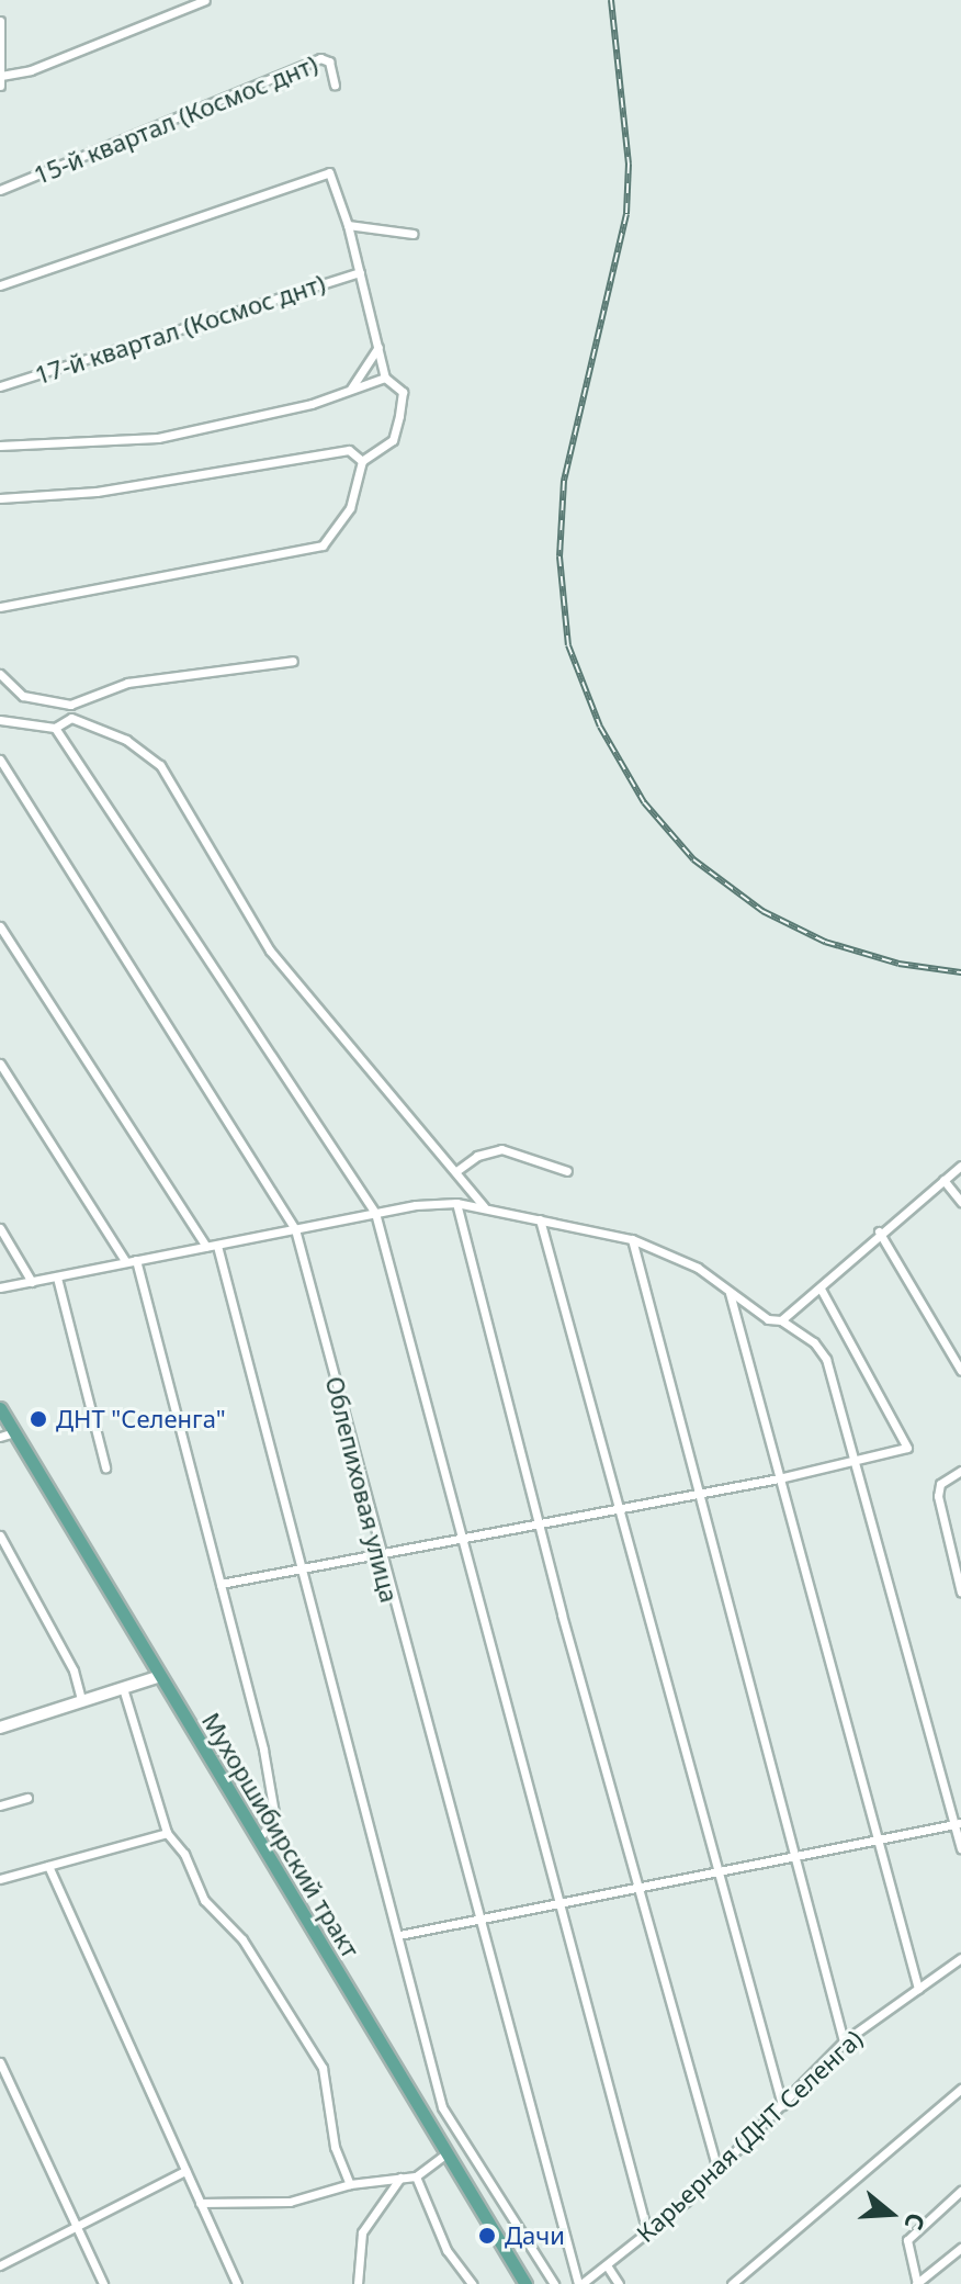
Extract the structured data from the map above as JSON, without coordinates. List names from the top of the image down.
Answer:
{
  "streets": {
    "main road": ["Мухоршибирский тракт"],
    "street": [
      "15-й квартал (Космос днт)",
      "17-й квартал (Космос днт)",
      "Облепиховая улица",
      "Карьерная (ДНТ Селенга)"
    ]
  },
  "crossings": [
    ["Облепиховая улица", "Карьерная (ДНТ Селенга)"]
  ],
  "places": ["ДНТ \"Селенга\"", "Дачи"],
  "north": "right"
}
